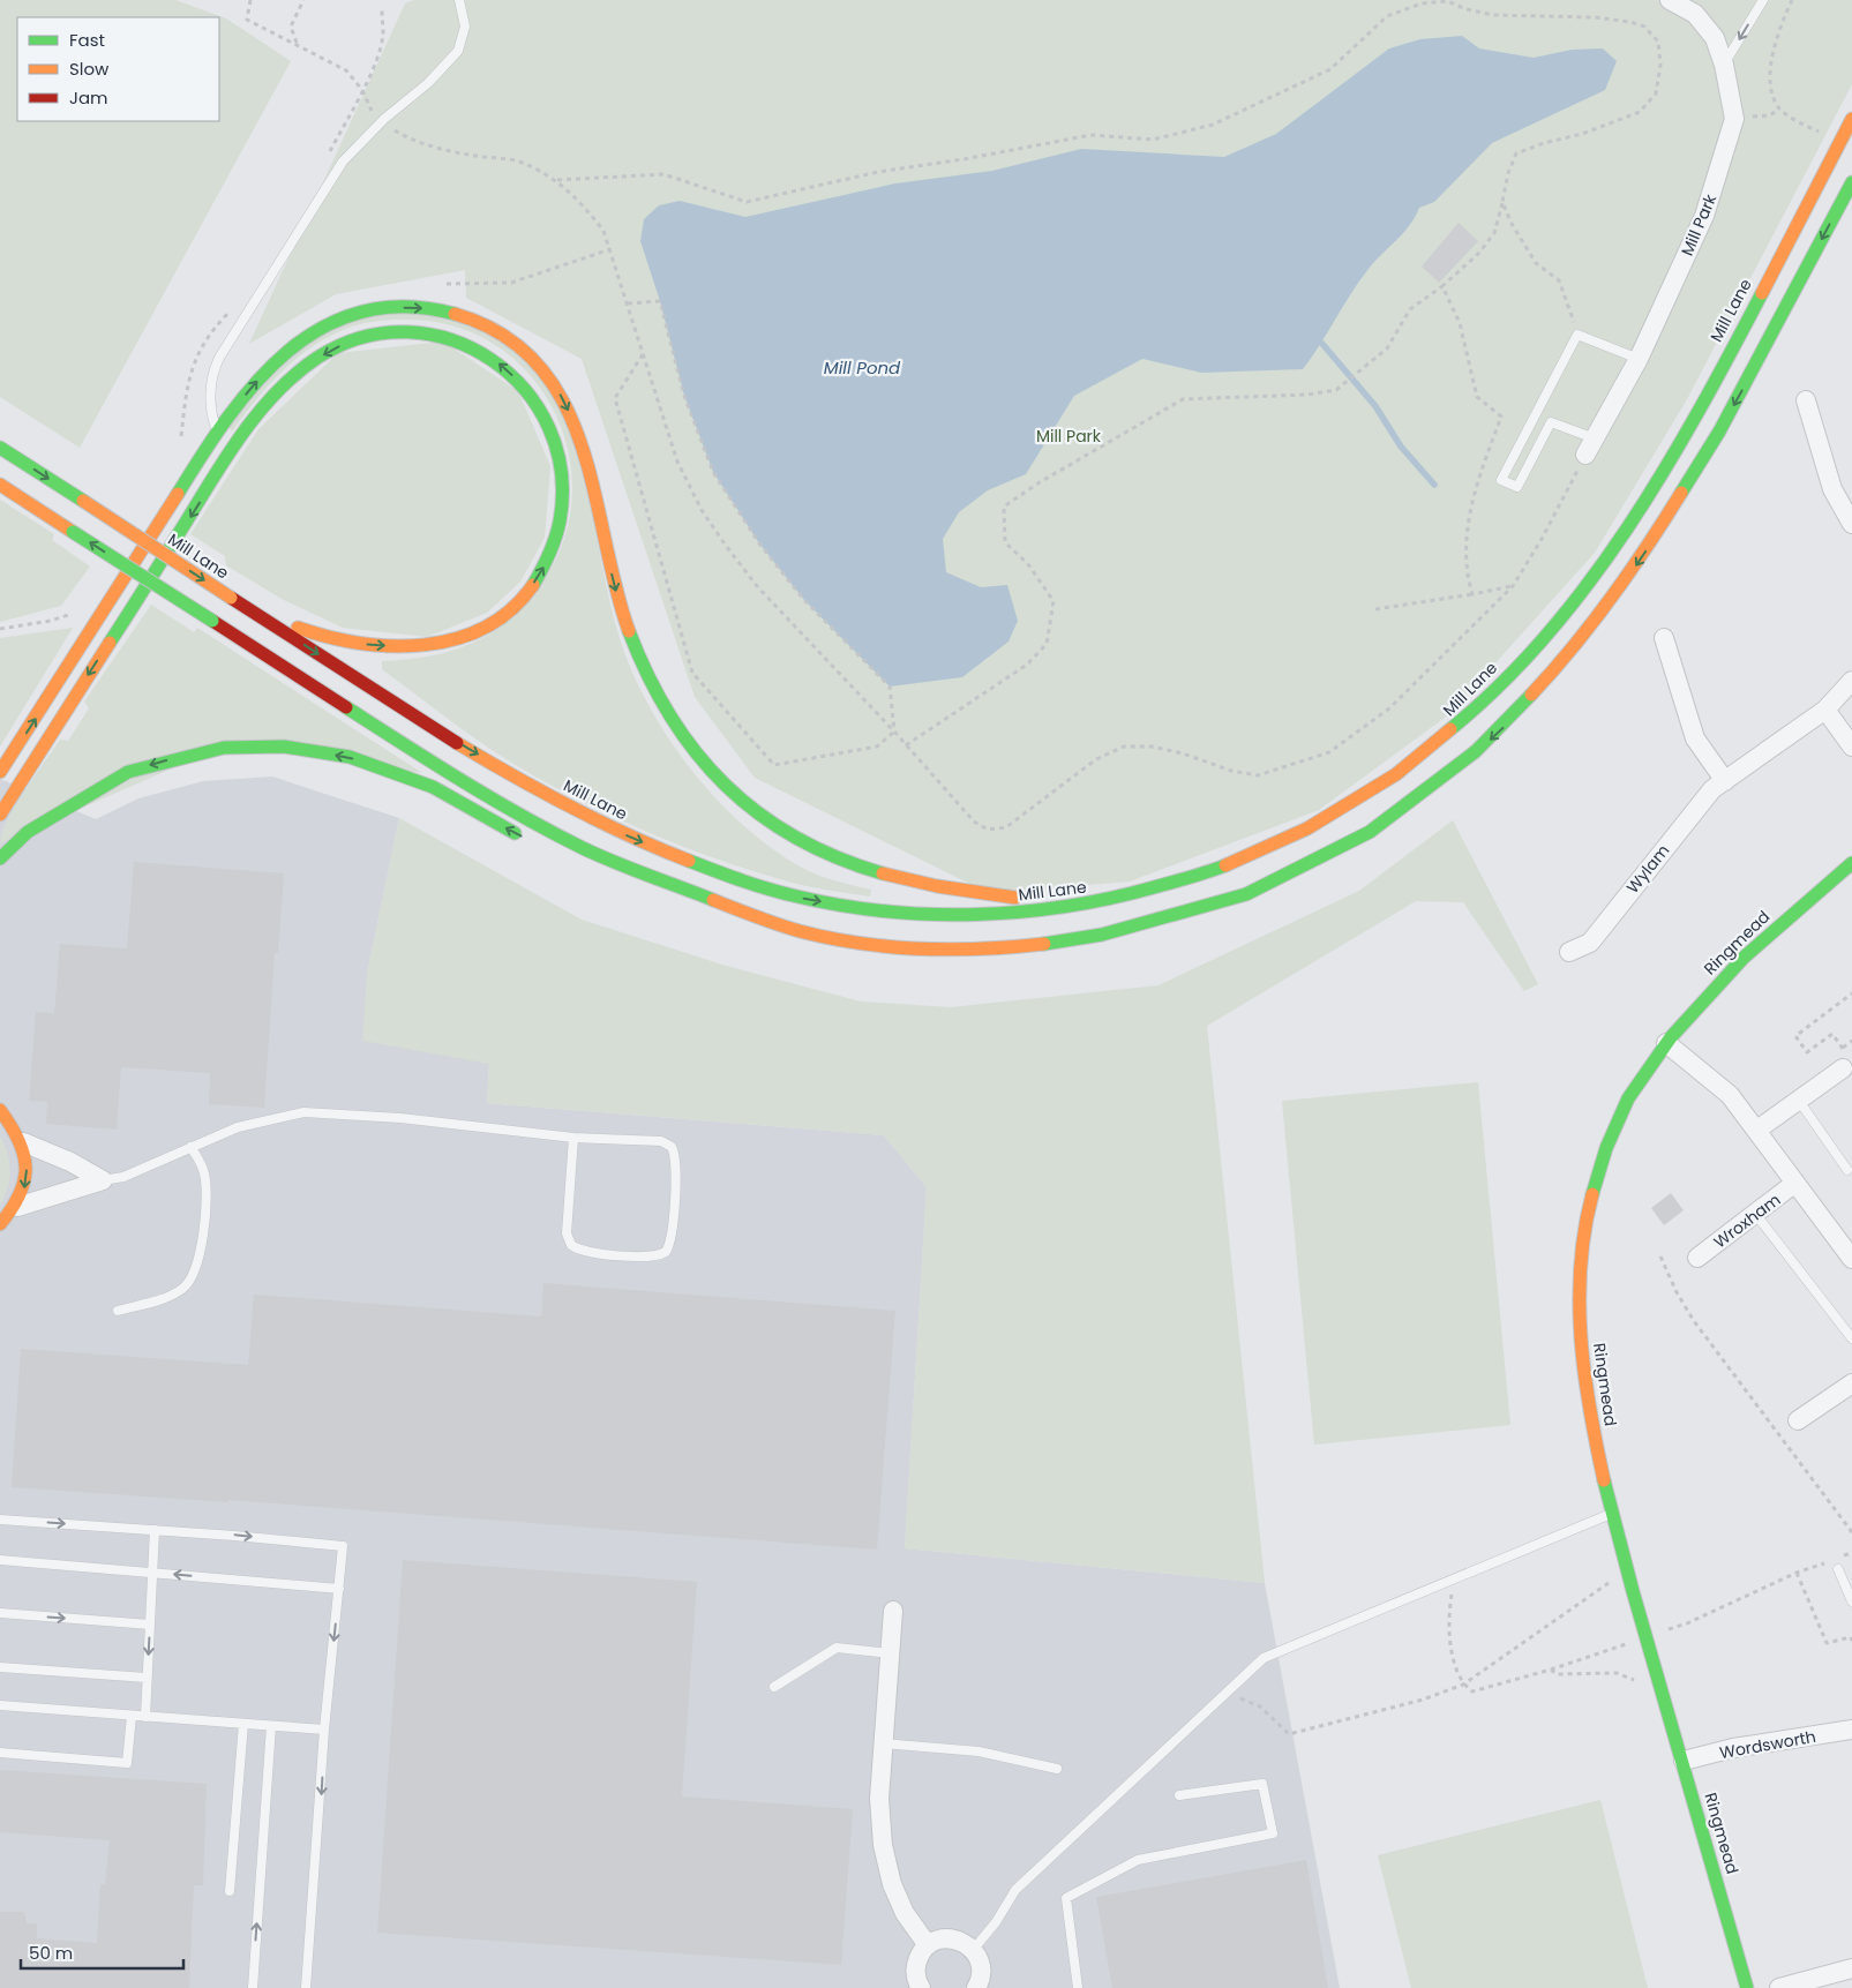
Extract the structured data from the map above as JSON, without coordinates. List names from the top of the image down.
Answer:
{
  "streets": {
    "main road": ["Mill Lane", "Ringmead"],
    "street": [
      "Mill Park",
      "Wylam",
      "Wroxham",
      "Wordsworth"
    ]
  },
  "crossings": [
    ["Ringmead", "Wroxham"],
    ["Ringmead", "Wordsworth"]
  ],
  "water": ["Mill Pond"],
  "parks": ["Mill Park"],
  "legend": ["Fast", "Slow", "Jam"],
  "scale_bar": "50 m"
}
